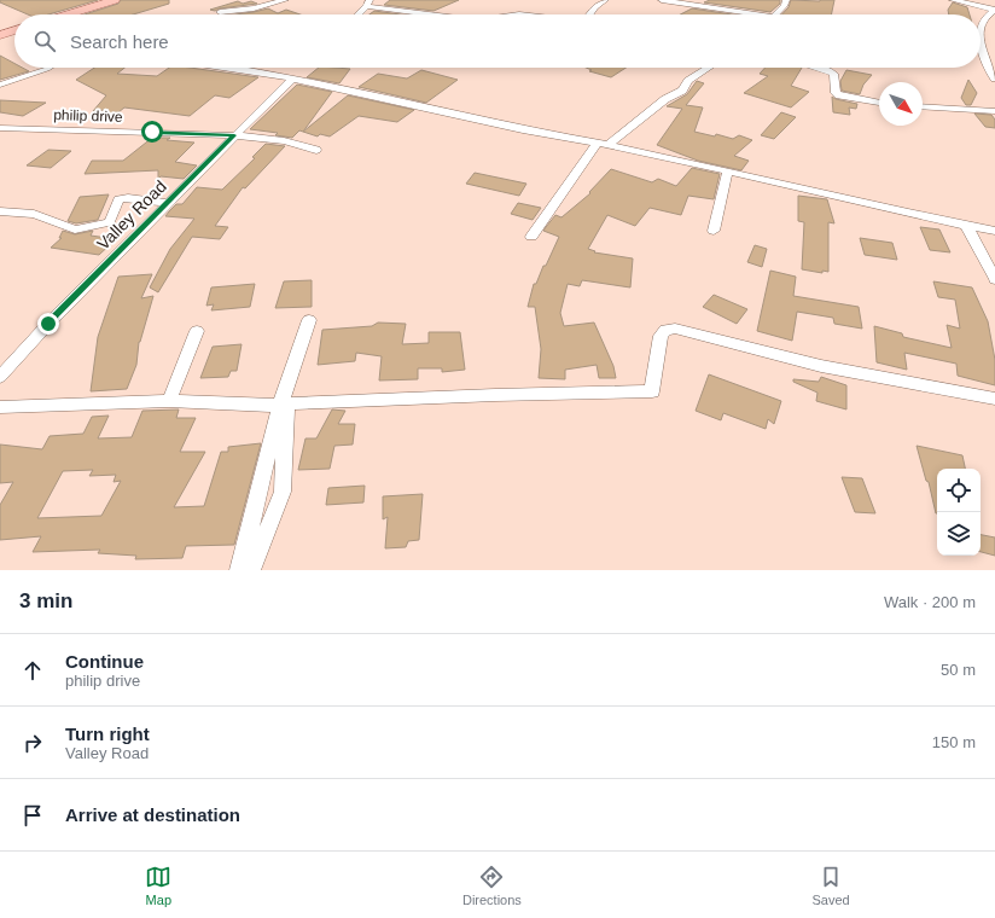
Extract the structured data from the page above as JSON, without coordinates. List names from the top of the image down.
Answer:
{
  "streets": {
    "street": ["philip drive", "Valley Road"]
  },
  "crossings": [
    ["philip drive", "Valley Road"]
  ],
  "north": "bottom right",
  "page": {
    "search": "Search here",
    "heading": ["3 min", "Walk · 200 m"],
    "list": [
      ["Continue", "philip drive", "50 m"],
      ["Turn right", "Valley Road", "150 m"],
      "Arrive at destination"
    ],
    "nav": ["Map", "Directions", "Saved"]
  }
}
